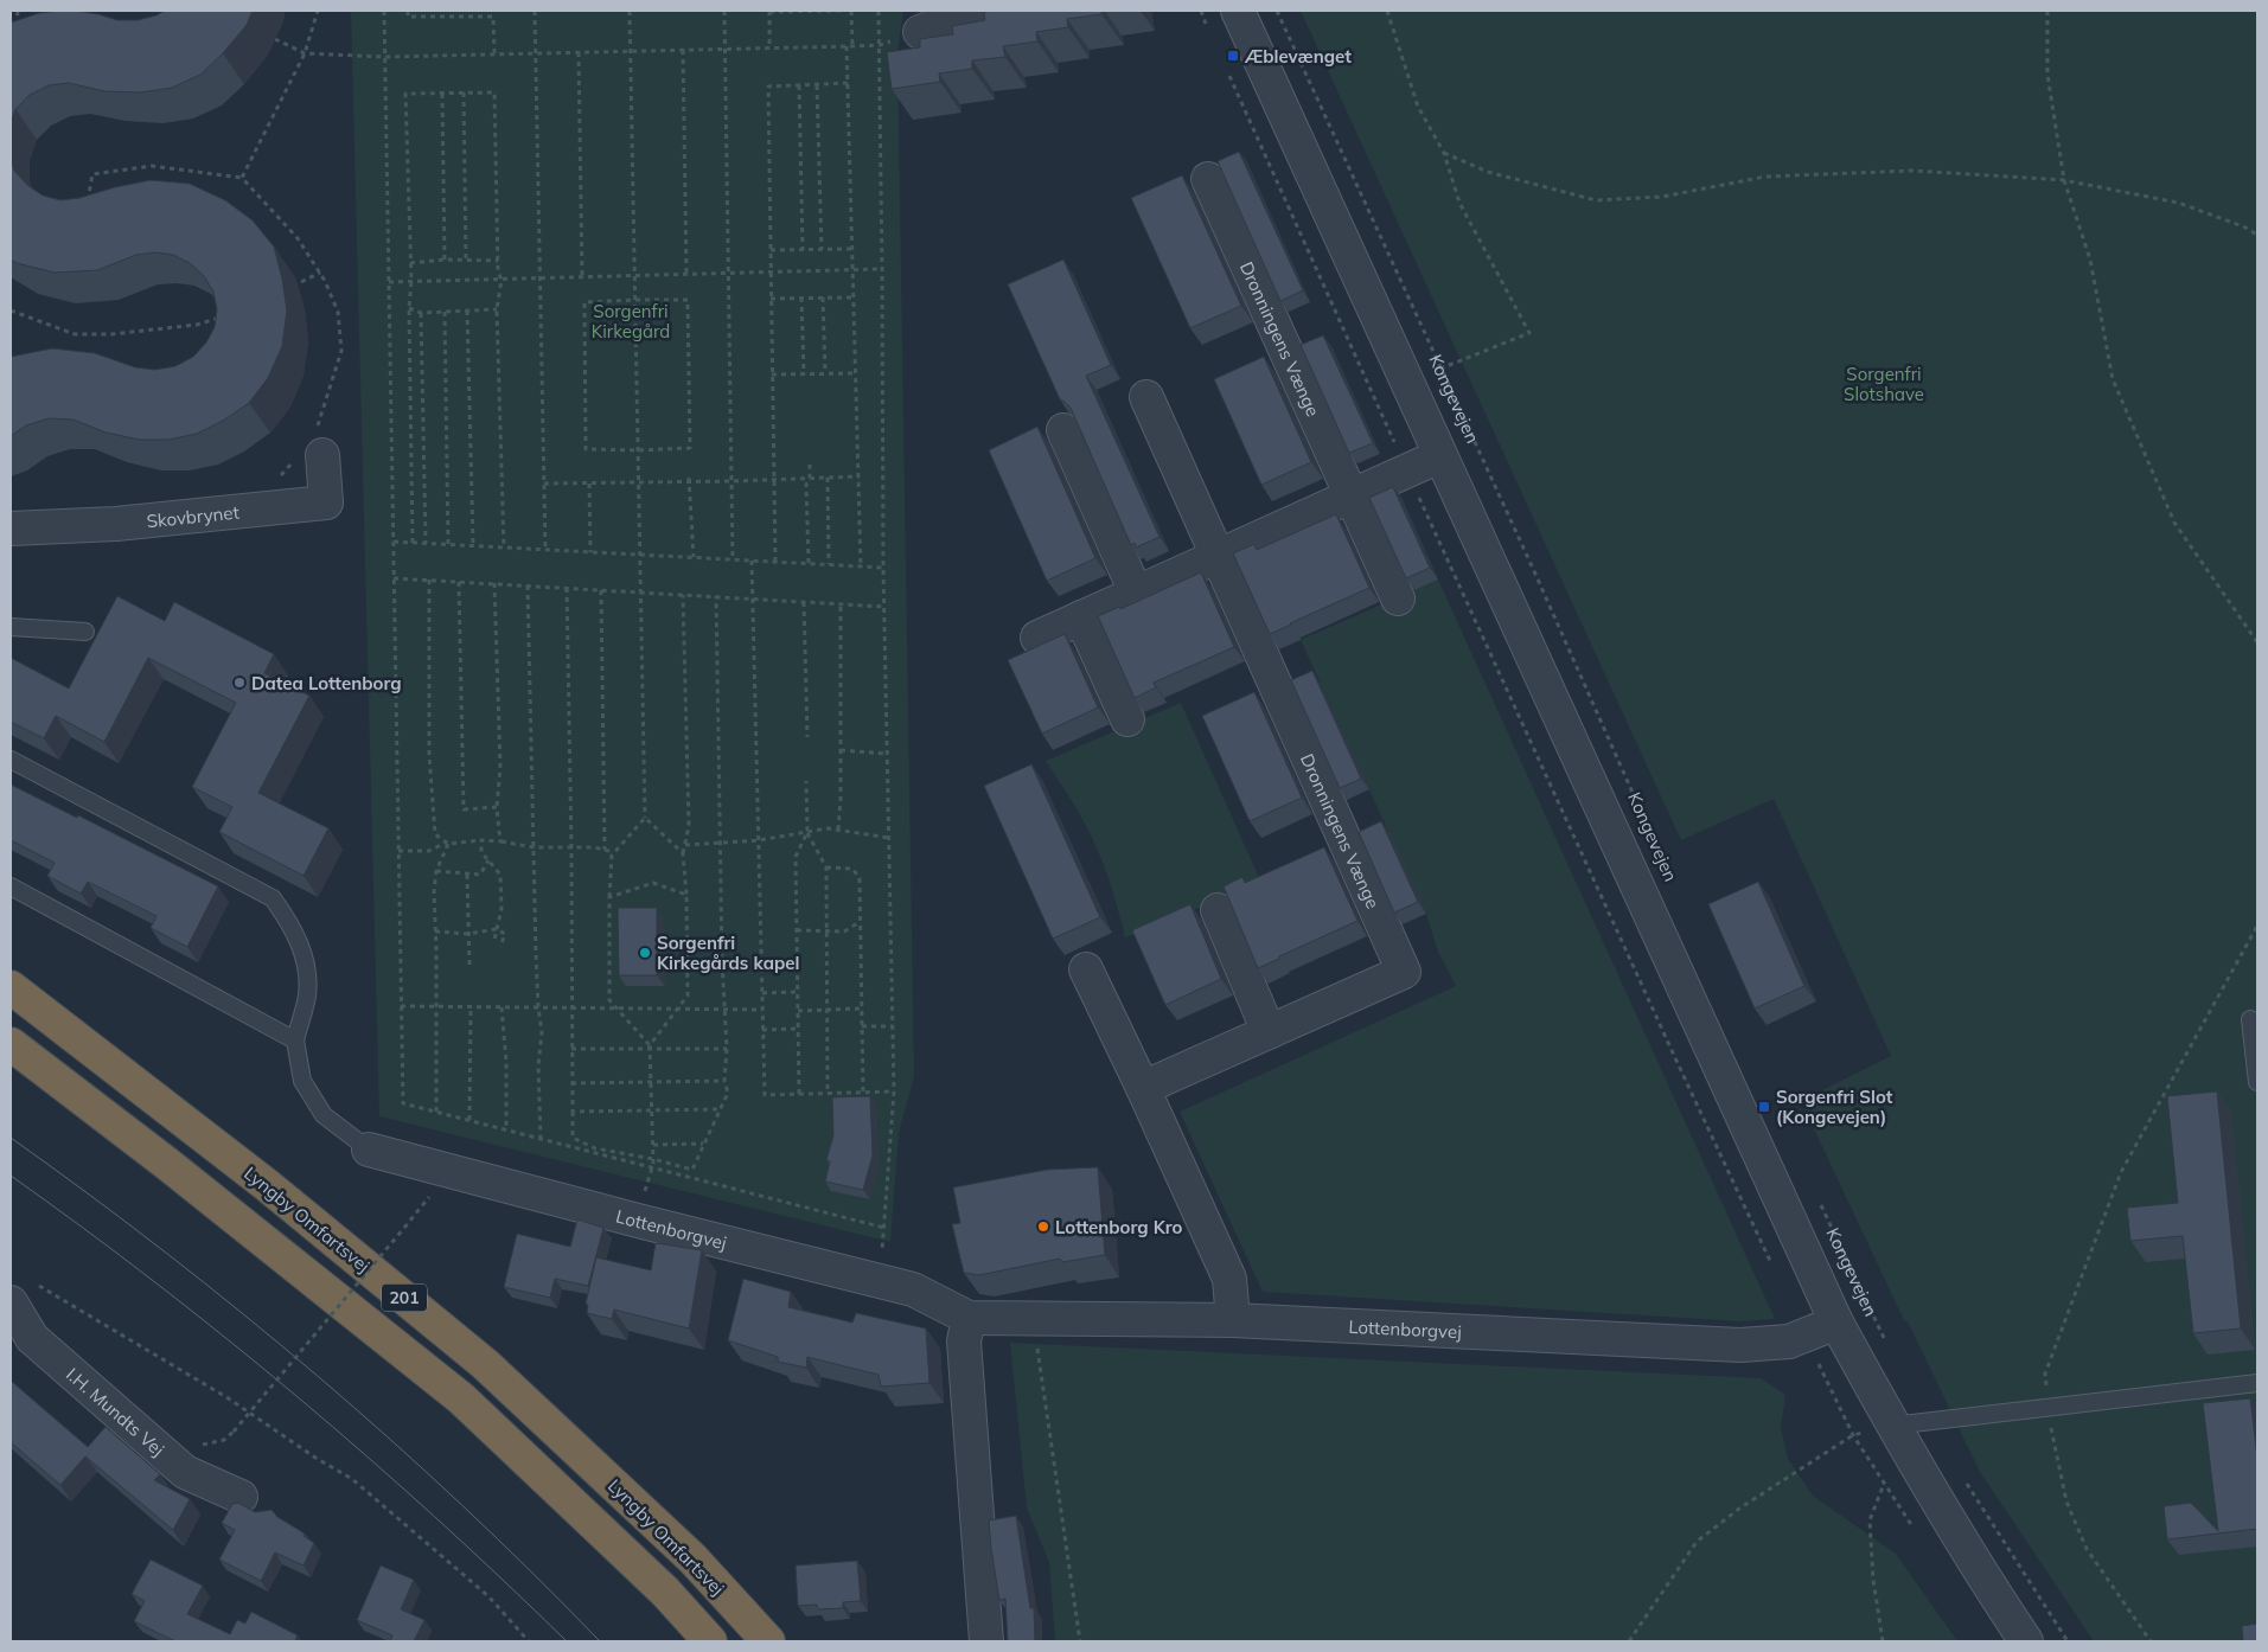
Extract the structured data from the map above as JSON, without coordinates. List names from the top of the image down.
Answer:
{
  "streets": {
    "highway": ["Lyngby Omfartsvej", "201"],
    "street": [
      "Dronningens Vænge",
      "Kongevejen",
      "Skovbrynet",
      "Lottenborgvej",
      "I.H. Mundts Vej"
    ]
  },
  "crossings": [
    ["Kongevejen", "Lottenborgvej"]
  ],
  "parks": ["Sorgenfri Kirkegård", "Sorgenfri Slotshave"],
  "places": {
    "transit": ["Æblevænget", "Sorgenfri Slot (Kongevejen)"],
    "other": ["Datea Lottenborg", "Sorgenfri Kirkegårds kapel", "Lottenborg Kro"]
  }
}
